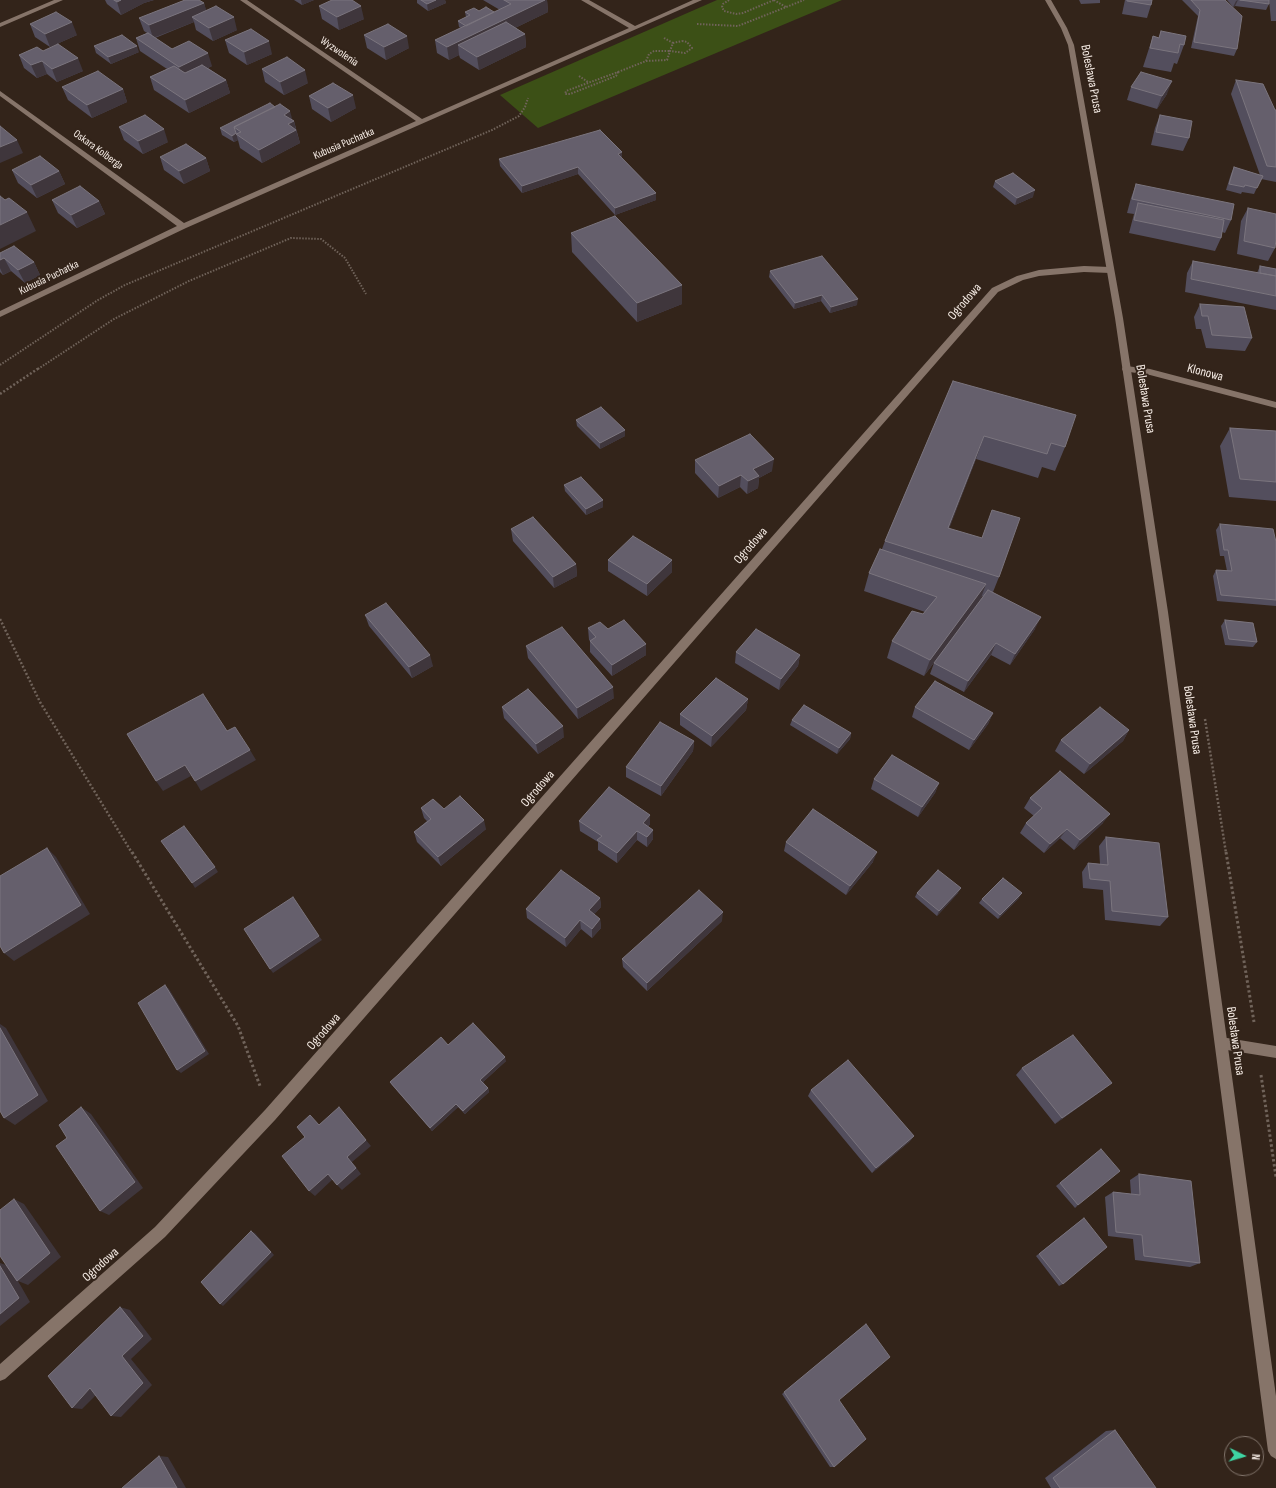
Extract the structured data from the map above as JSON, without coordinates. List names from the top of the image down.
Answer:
{
  "streets": {
    "street": [
      "Wyzwolenia",
      "Bolesława Prusa",
      "Kubusia Puchatka",
      "Oskara Kolberga",
      "Ogrodowa",
      "Klonowa"
    ]
  },
  "crossings": [
    ["Wyzwolenia", "Kubusia Puchatka"],
    ["Bolesława Prusa", "Ogrodowa"],
    ["Bolesława Prusa", "Klonowa"],
    ["Kubusia Puchatka", "Oskara Kolberga"]
  ],
  "north": "right"
}
